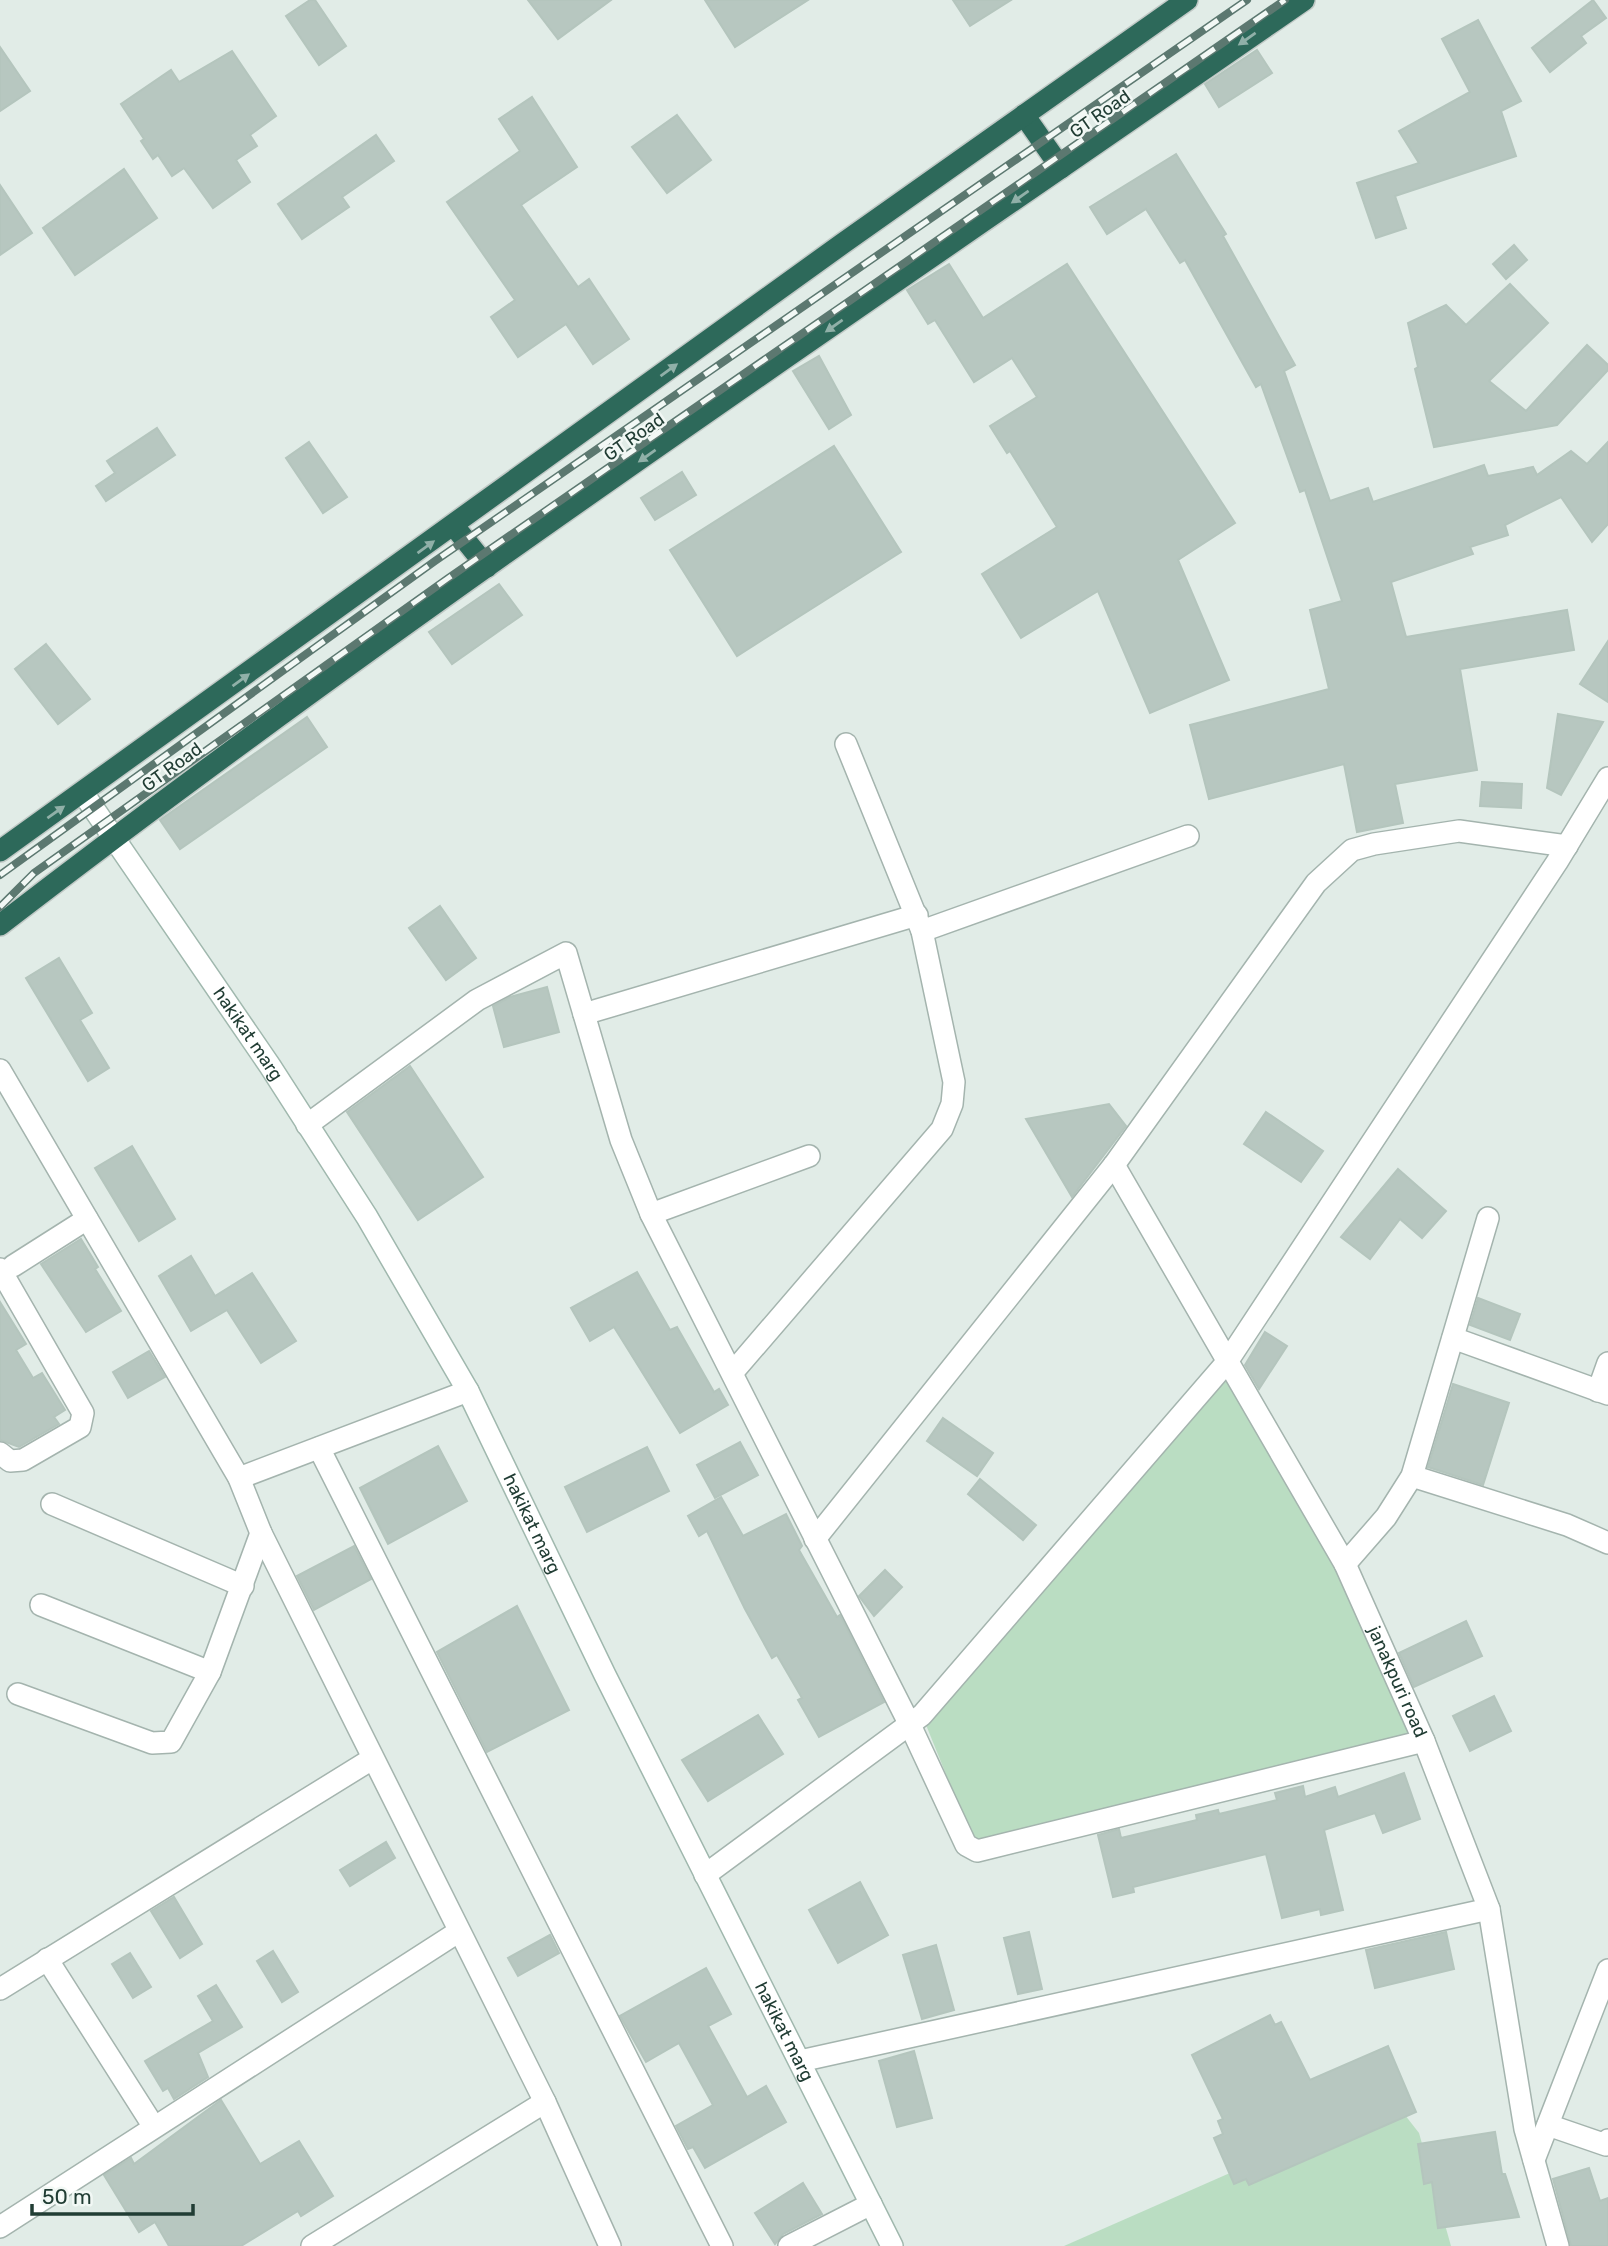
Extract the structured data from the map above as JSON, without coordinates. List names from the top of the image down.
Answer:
{
  "streets": {
    "highway": ["GT Road"],
    "street": ["hakikat marg", "janakpuri road"]
  },
  "crossings": [
    ["GT Road", "hakikat marg"]
  ],
  "scale_bar": "50 m"
}
